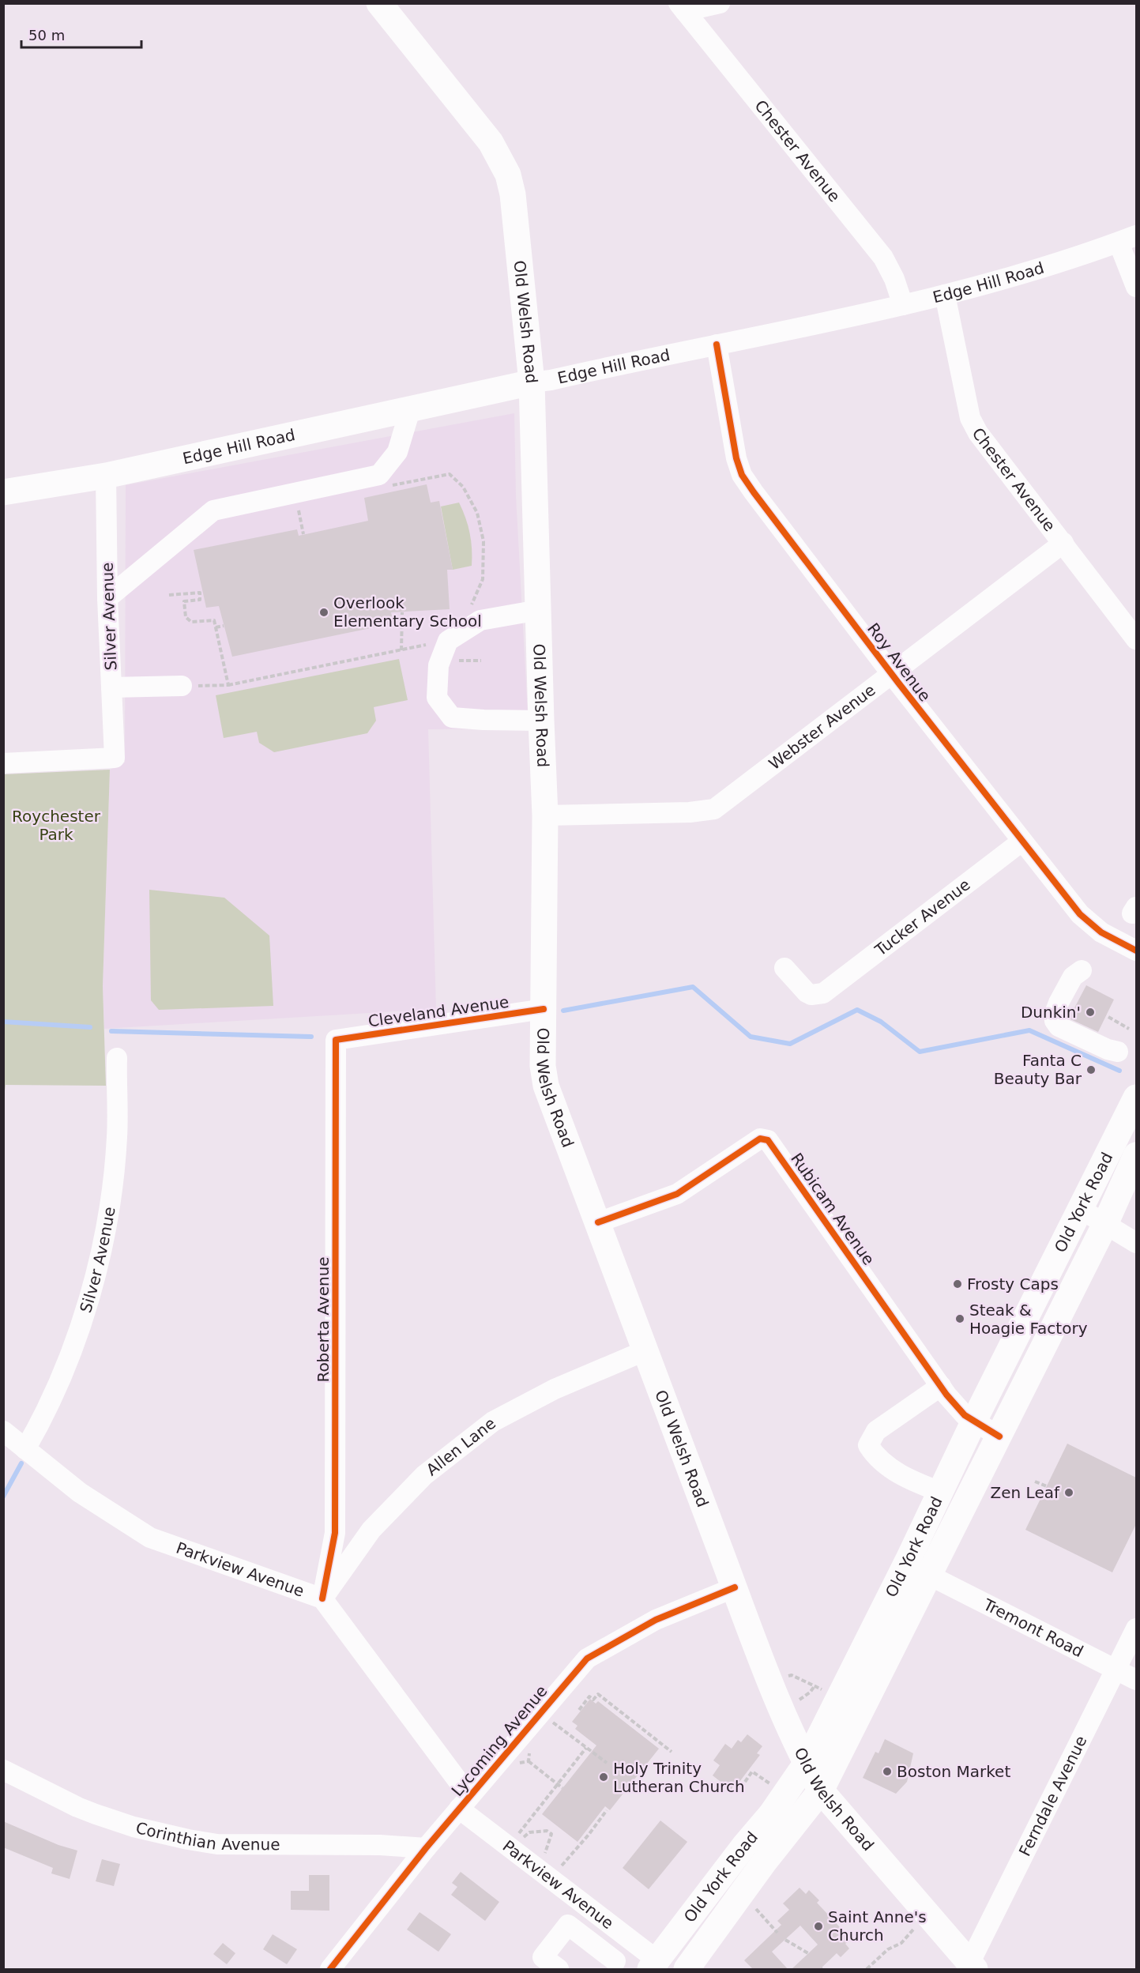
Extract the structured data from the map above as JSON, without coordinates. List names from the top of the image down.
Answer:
{
  "streets": {
    "main road": ["Edge Hill Road", "Old Welsh Road", "Old York Road"],
    "street": [
      "Chester Avenue",
      "Silver Avenue",
      "Roy Avenue",
      "Webster Avenue",
      "Tucker Avenue",
      "Cleveland Avenue",
      "Rubicam Avenue",
      "Roberta Avenue",
      "Allen Lane",
      "Parkview Avenue",
      "Tremont Road",
      "Lycoming Avenue",
      "Ferndale Avenue",
      "Corinthian Avenue"
    ]
  },
  "crossings": [
    ["Chester Avenue", "Edge Hill Road"],
    ["Chester Avenue", "Webster Avenue"],
    ["Edge Hill Road", "Old Welsh Road"],
    ["Edge Hill Road", "Silver Avenue"],
    ["Edge Hill Road", "Roy Avenue"],
    ["Old Welsh Road", "Webster Avenue"],
    ["Old Welsh Road", "Cleveland Avenue"],
    ["Old Welsh Road", "Old York Road"],
    ["Old Welsh Road", "Rubicam Avenue"],
    ["Old Welsh Road", "Allen Lane"],
    ["Old Welsh Road", "Lycoming Avenue"],
    ["Old Welsh Road", "Ferndale Avenue"],
    ["Silver Avenue", "Parkview Avenue"],
    ["Roy Avenue", "Webster Avenue"],
    ["Roy Avenue", "Tucker Avenue"],
    ["Cleveland Avenue", "Roberta Avenue"],
    ["Old York Road", "Rubicam Avenue"],
    ["Old York Road", "Parkview Avenue"],
    ["Old York Road", "Tremont Road"],
    ["Roberta Avenue", "Allen Lane"],
    ["Roberta Avenue", "Parkview Avenue"],
    ["Allen Lane", "Parkview Avenue"],
    ["Parkview Avenue", "Lycoming Avenue"],
    ["Tremont Road", "Ferndale Avenue"],
    ["Lycoming Avenue", "Corinthian Avenue"]
  ],
  "parks": ["Roychester Park"],
  "places": [
    "Overlook Elementary School",
    "Dunkin'",
    "Fanta C Beauty Bar",
    "Frosty Caps",
    "Steak & Hoagie Factory",
    "Zen Leaf",
    "Boston Market",
    "Holy Trinity Lutheran Church",
    "Saint Anne's Church"
  ],
  "scale_bar": "50 m"
}
